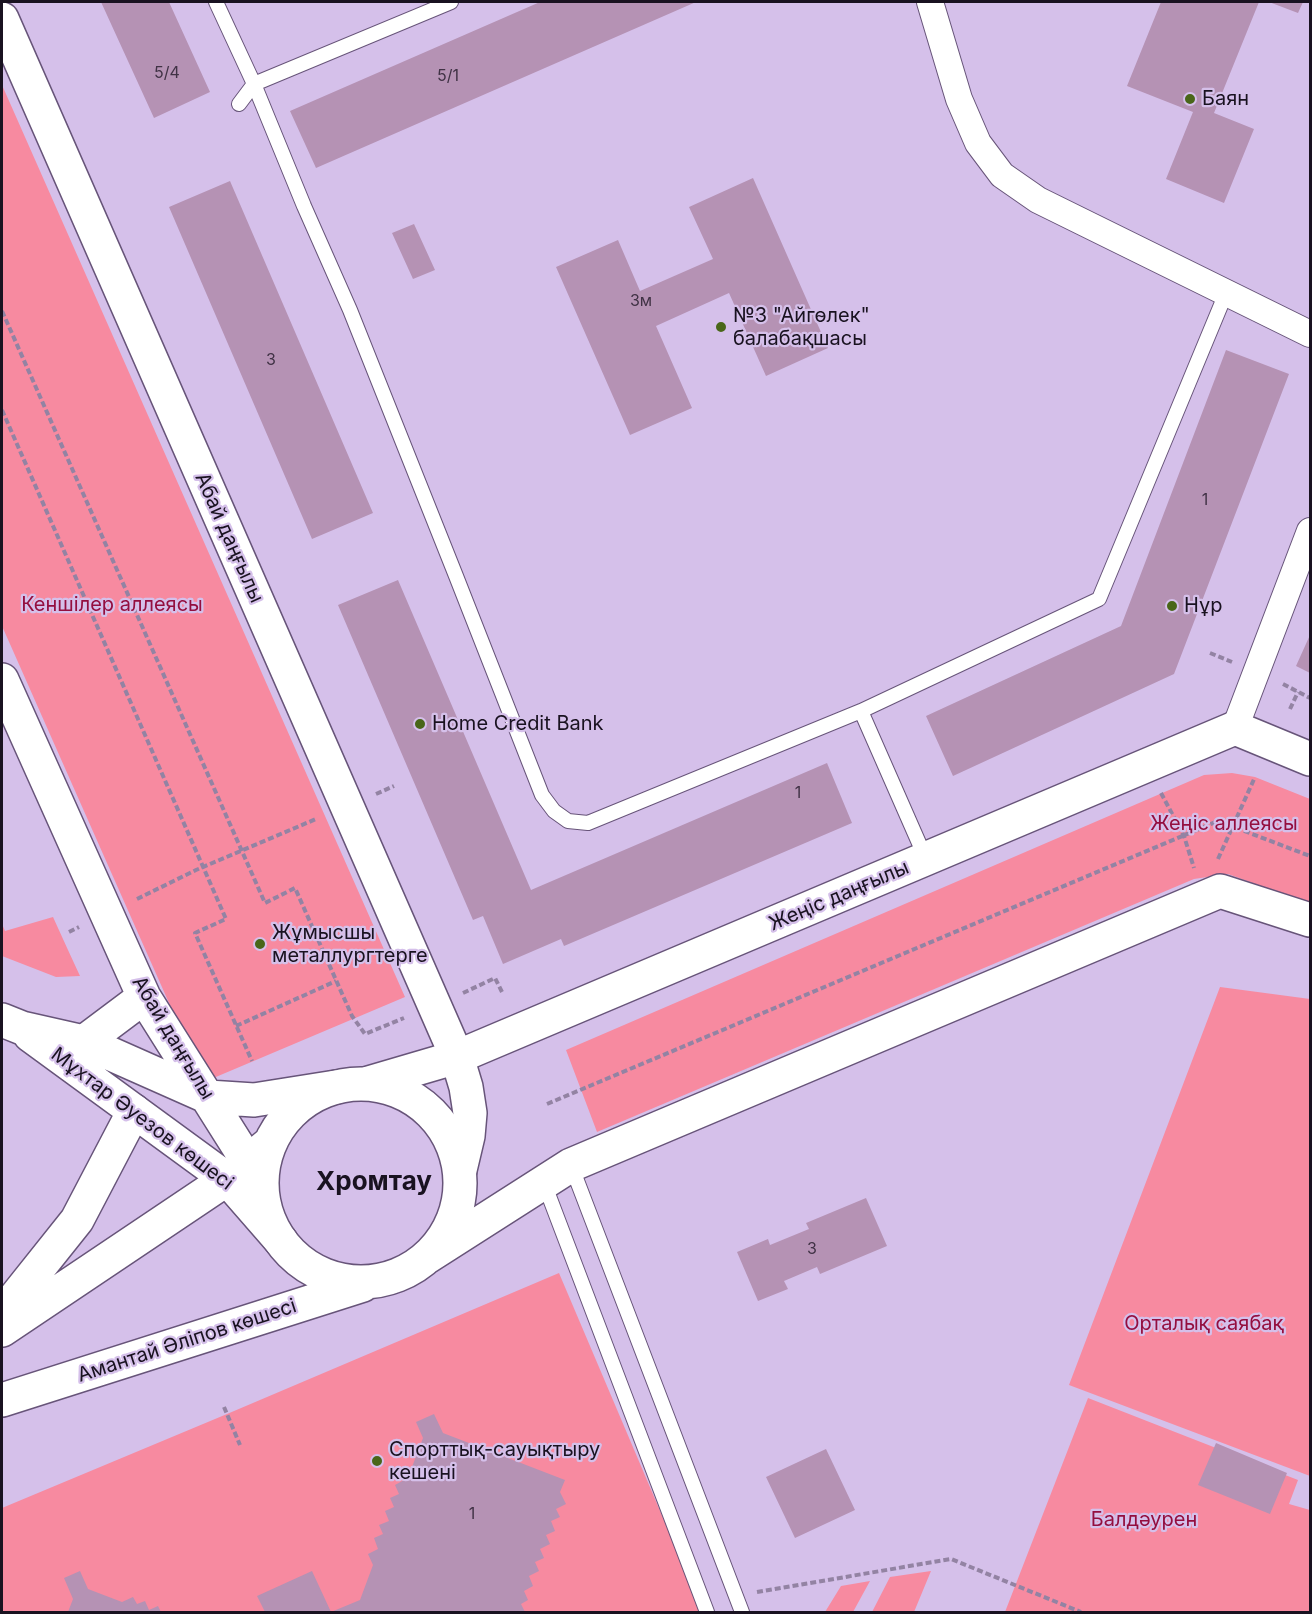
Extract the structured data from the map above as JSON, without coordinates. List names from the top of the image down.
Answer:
{
  "streets": {
    "main road": [
      "Абай даңғылы",
      "Жеңіс даңғылы",
      "Мұхтар Әуезов көшесі",
      "Амантай Әліпов көшесі"
    ]
  },
  "crossings": [
    ["Абай даңғылы", "Жеңіс даңғылы"],
    ["Абай даңғылы", "Мұхтар Әуезов көшесі"],
    ["Жеңіс даңғылы", "Мұхтар Әуезов көшесі"]
  ],
  "districts": ["Хромтау"],
  "parks": [
    "Кеншілер аллеясы",
    "Жеңіс аллеясы",
    "Орталық саябақ",
    "Балдәурен"
  ],
  "places": [
    "Баян",
    "№3 \"Айгөлек\" балабақшасы",
    "Нұр",
    "Home Credit Bank",
    "Жұмысшы металлургтерге",
    "Спорттық-сауықтыру кешені"
  ],
  "house_numbers": [
    "5/4",
    "5/1",
    "3м",
    "3",
    "1",
    "1",
    "3",
    "1"
  ]
}
